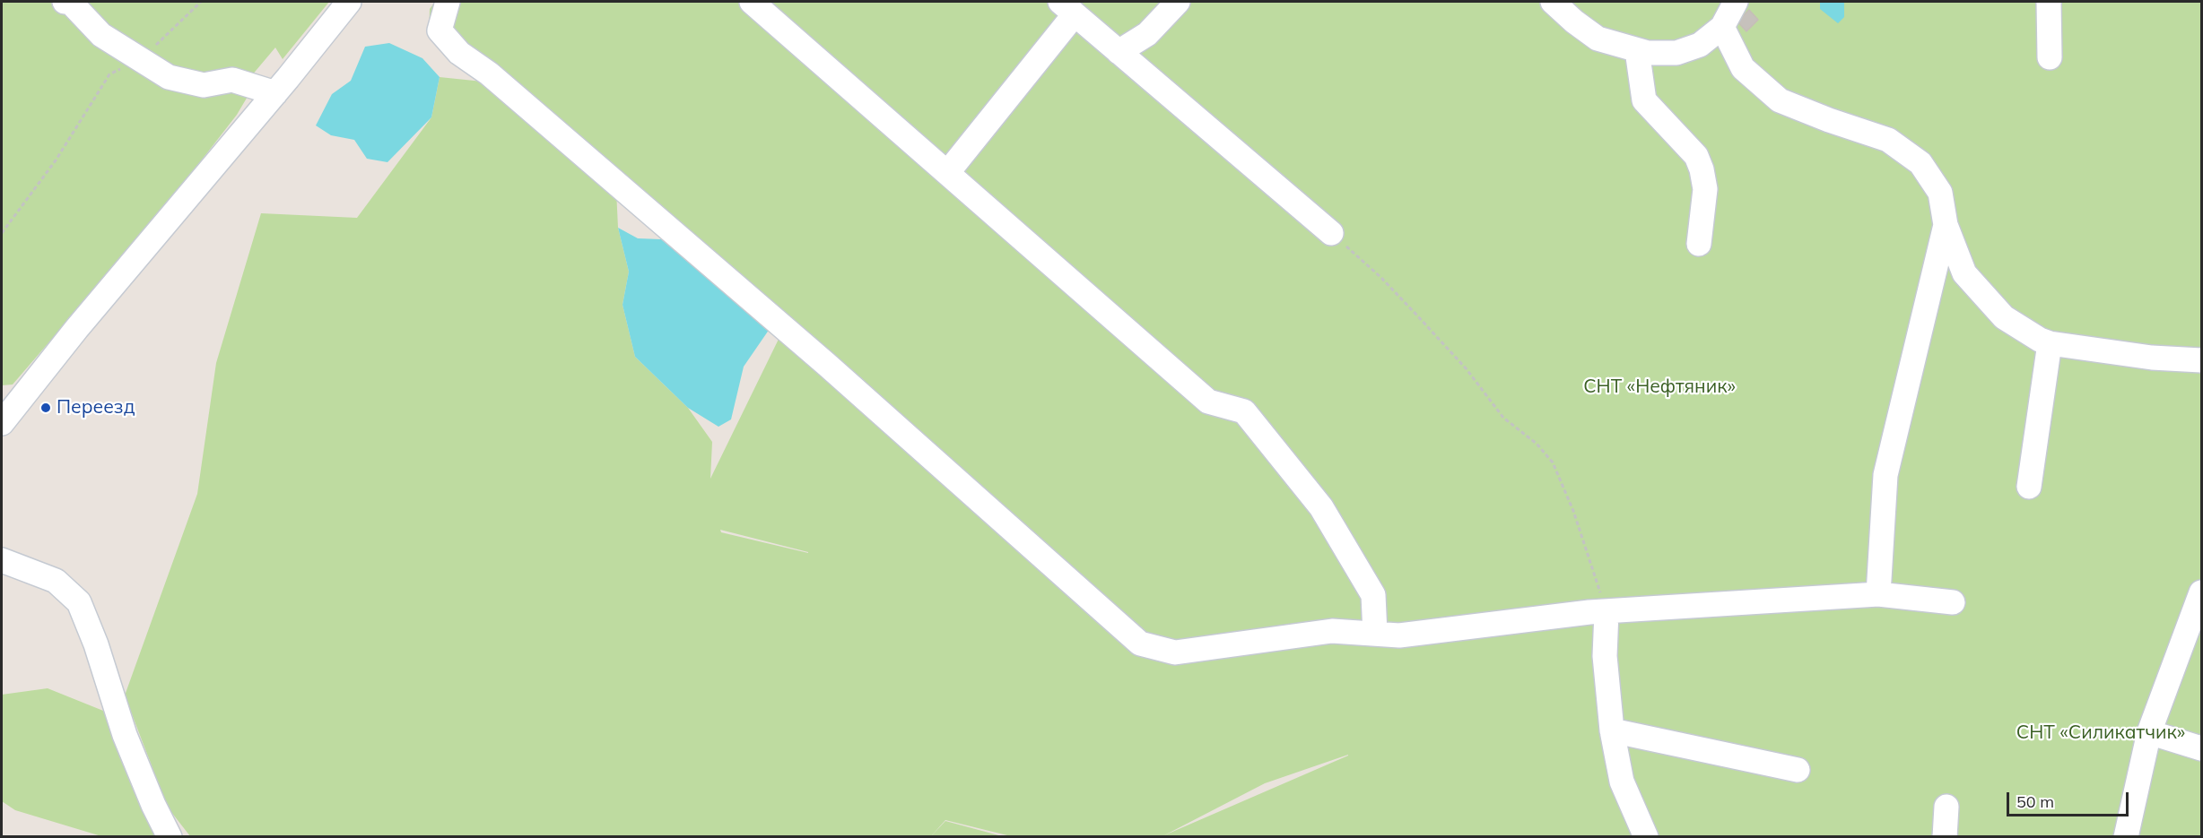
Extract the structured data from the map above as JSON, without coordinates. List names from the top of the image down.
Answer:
{
  "parks": ["СНТ «Нефтяник»", "СНТ «Силикатчик»"],
  "places": ["Переезд"],
  "scale_bar": "50 m"
}
